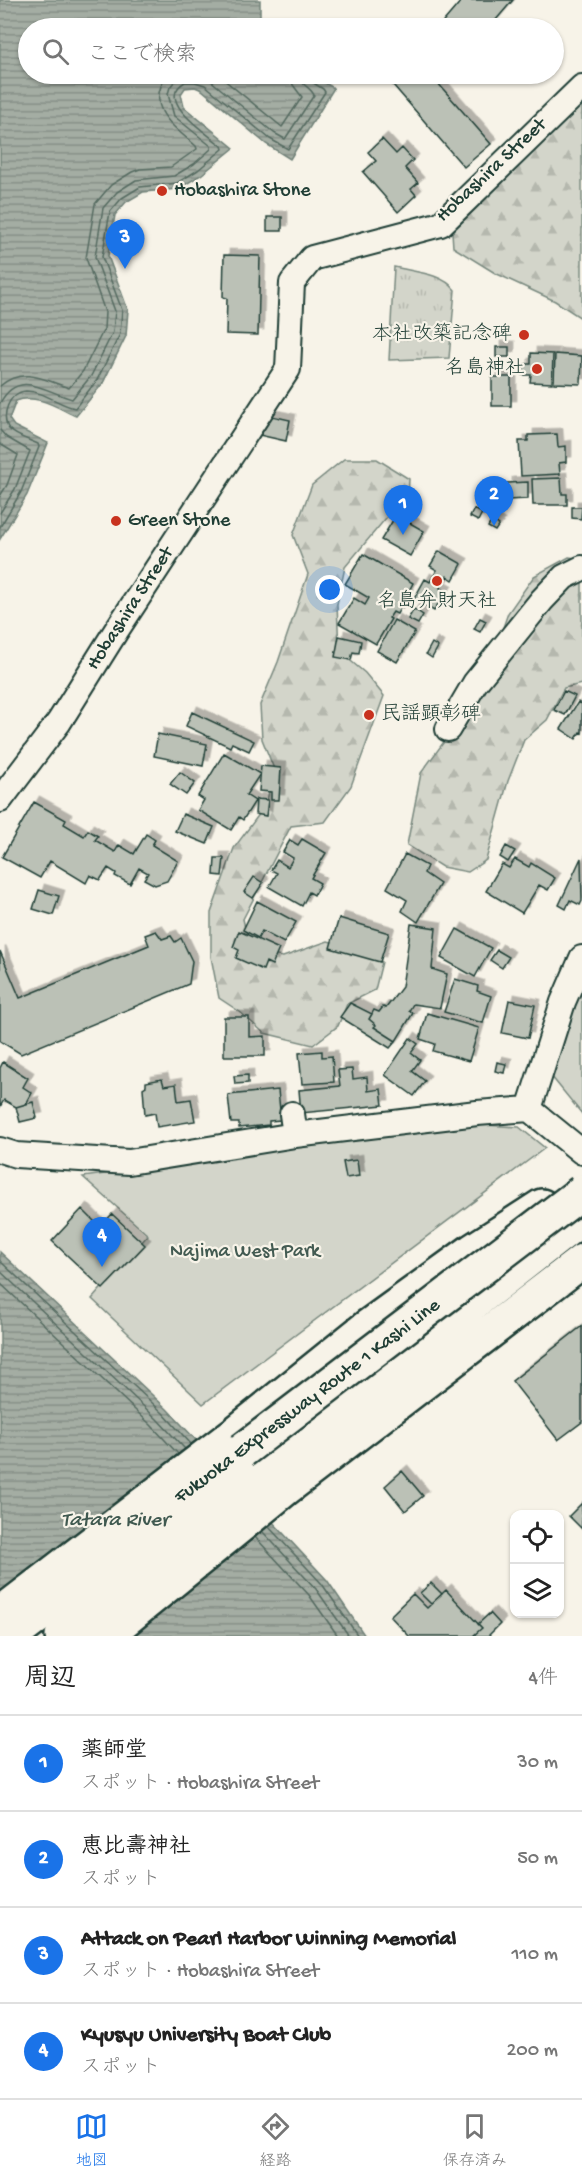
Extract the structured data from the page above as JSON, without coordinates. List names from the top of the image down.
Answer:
{
  "streets": {
    "main road": ["Fukuoka Expressway Route 1 Kashi Line"],
    "street": ["Hobashira Street"]
  },
  "water": ["Tatara River"],
  "parks": ["Najima West Park"],
  "places": [
    "Hobashira Stone",
    "本社改築記念碑",
    "名島神社",
    "Green Stone",
    "名島弁財天社",
    "民謡顕彰碑"
  ],
  "page": {
    "search": "ここで検索",
    "pins": [
      "3",
      "2",
      "1",
      "4"
    ],
    "heading": ["周辺", "4件"],
    "list": [
      {
        "mark": "1",
        "name": "薬師堂",
        "note": "スポット · Hobashira Street",
        "value": "30 m"
      },
      {
        "mark": "2",
        "name": "恵比壽神社",
        "note": "スポット",
        "value": "50 m"
      },
      {
        "mark": "3",
        "name": "Attack on Pearl Harbor Winning Memorial",
        "note": "スポット · Hobashira Street",
        "value": "110 m"
      },
      {
        "mark": "4",
        "name": "Kyusyu University Boat Club",
        "note": "スポット",
        "value": "200 m"
      }
    ],
    "nav": ["地図", "経路", "保存済み"]
  }
}
